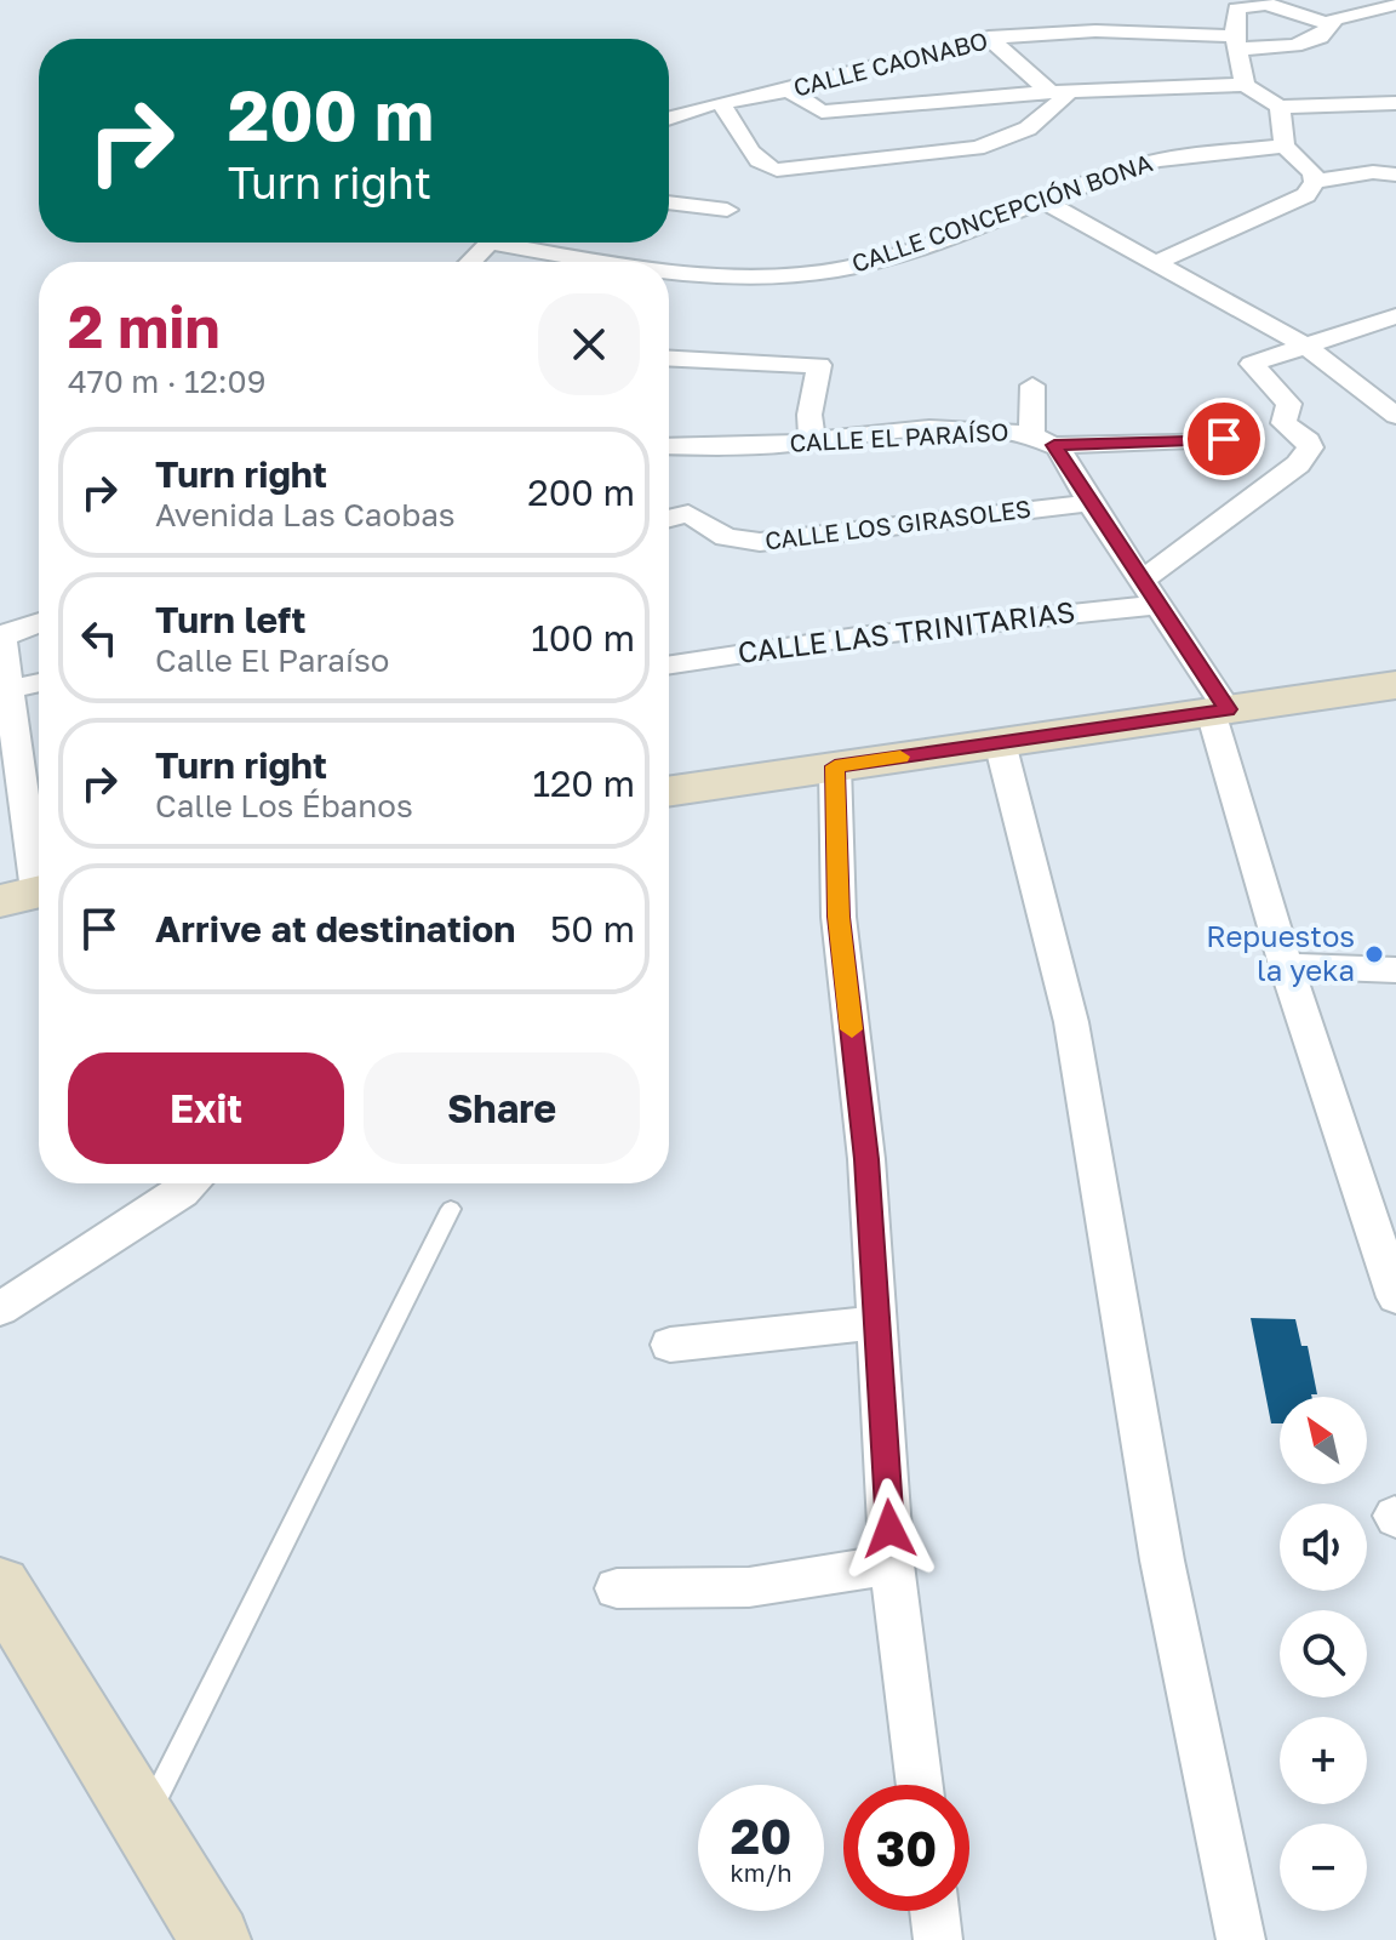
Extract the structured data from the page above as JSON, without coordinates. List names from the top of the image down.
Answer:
{
  "streets": {
    "street": [
      "CALLE CAONABO",
      "CALLE CONCEPCIÓN BONA",
      "CALLE EL PARAÍSO",
      "CALLE LOS GIRASOLES",
      "CALLE LAS TRINITARIAS"
    ]
  },
  "places": ["Repuestos la yeka"],
  "north": "top left",
  "page": {
    "turn": ["200 m", "Turn right"],
    "heading": ["2 min", "470 m · 12:09"],
    "list": [
      {
        "name": "Turn right",
        "note": "Avenida Las Caobas",
        "value": "200 m"
      },
      {
        "name": "Turn left",
        "note": "Calle El Paraíso",
        "value": "100 m"
      },
      {
        "name": "Turn right",
        "note": "Calle Los Ébanos",
        "value": "120 m"
      },
      {
        "name": "Arrive at destination",
        "value": "50 m"
      }
    ],
    "buttons": ["Exit", "Share"],
    "map_buttons": ["+", "−"],
    "speed": "20 km/h",
    "limit": "30"
  }
}
